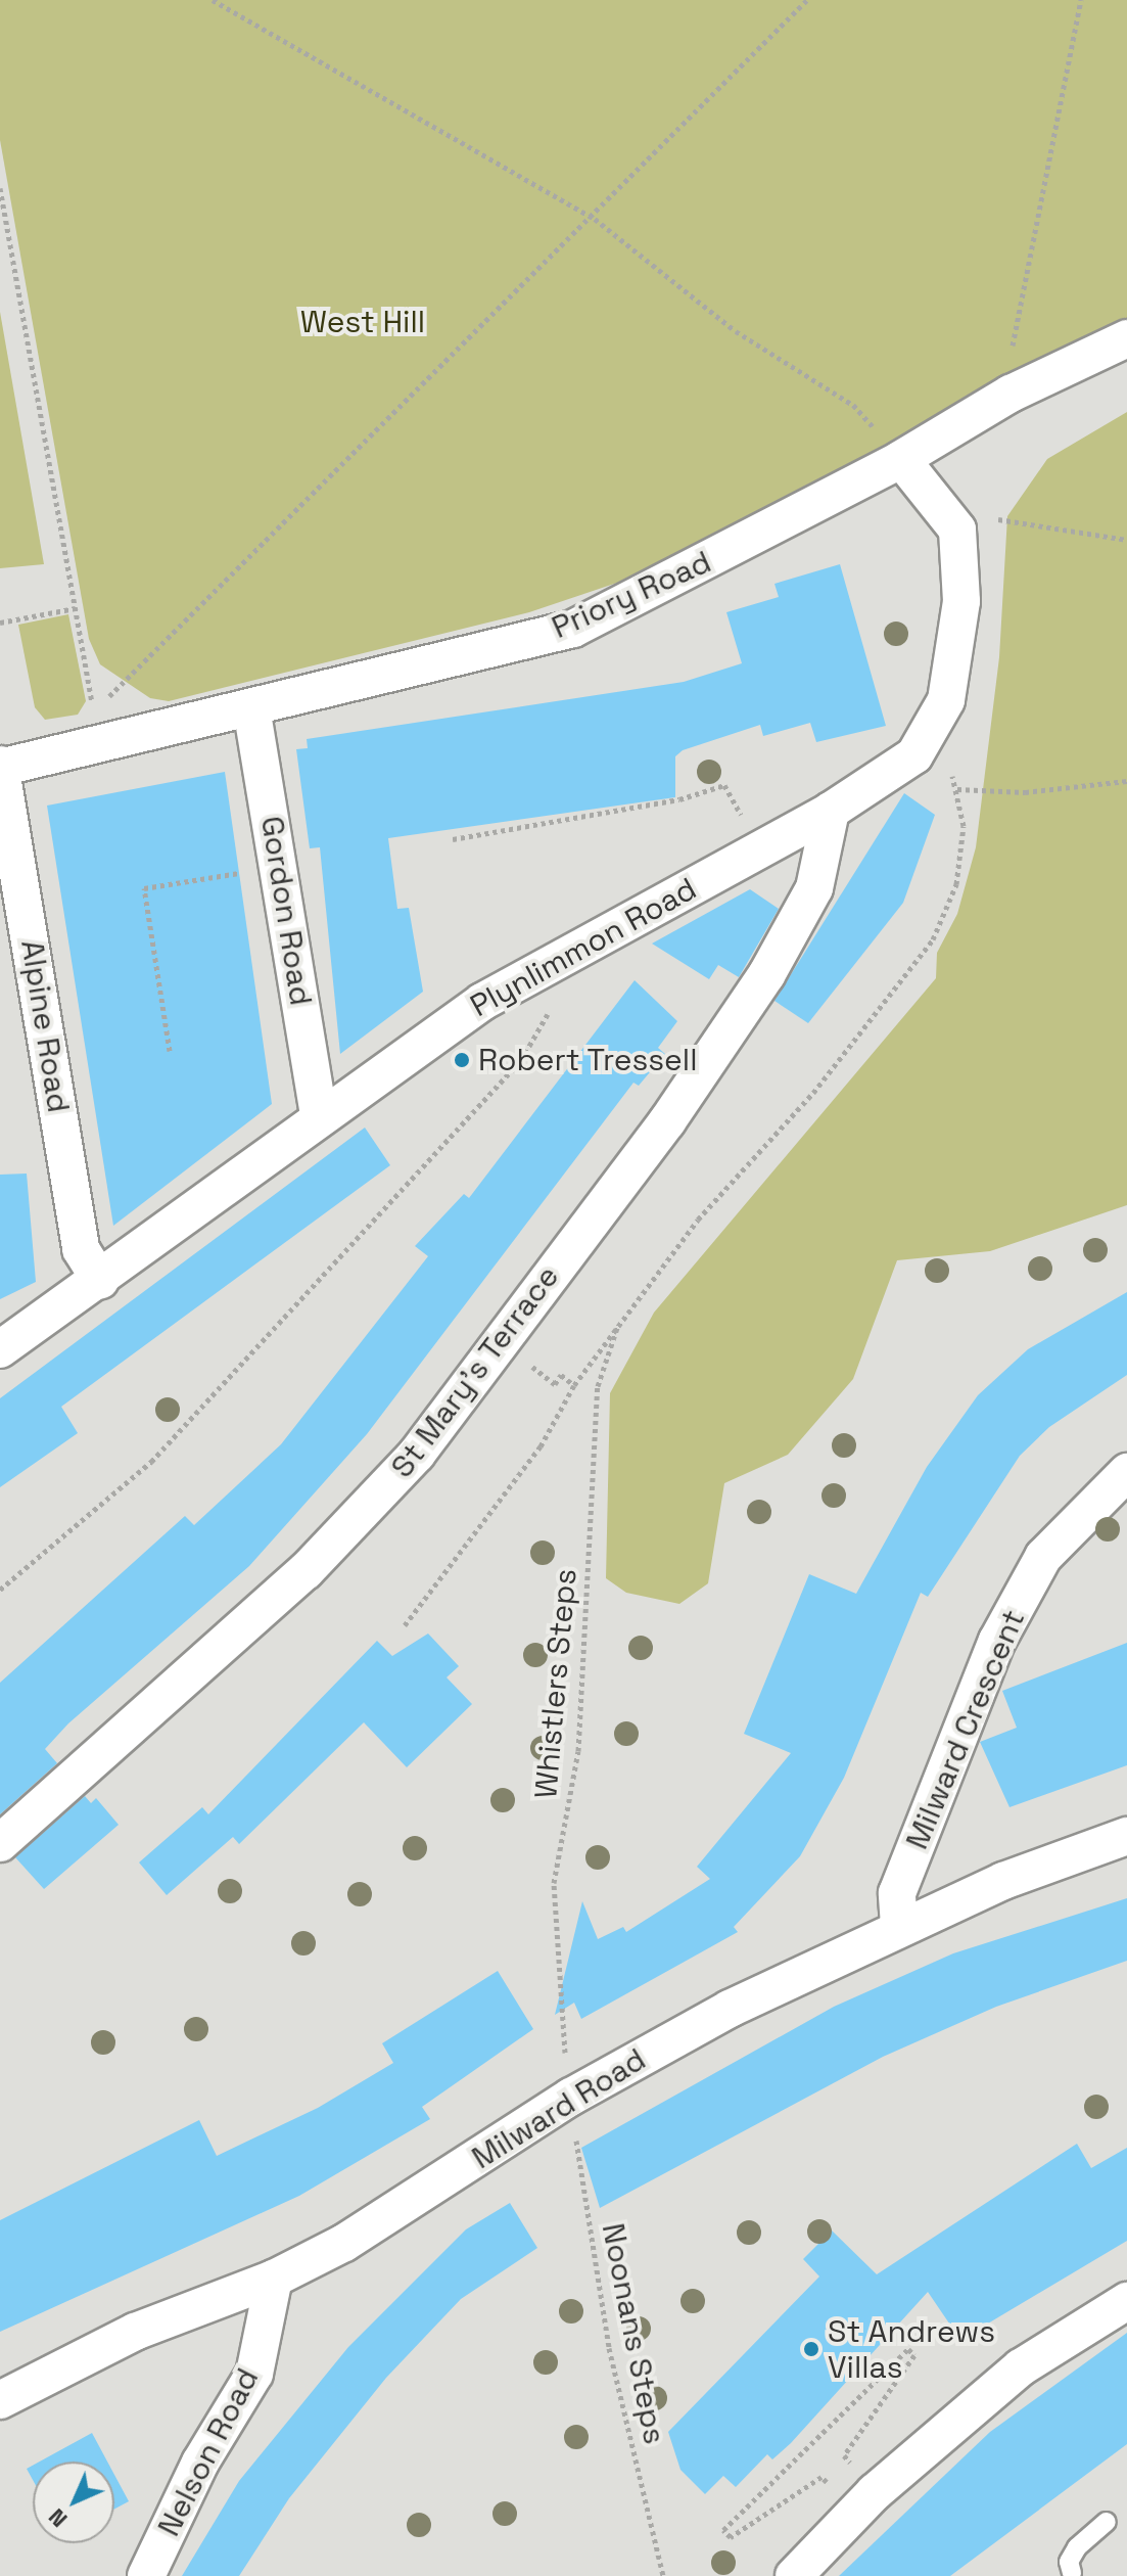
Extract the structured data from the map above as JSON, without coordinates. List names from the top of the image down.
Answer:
{
  "streets": {
    "street": [
      "Priory Road",
      "Gordon Road",
      "Plynlimmon Road",
      "Alpine Road",
      "St Mary's Terrace",
      "Milward Crescent",
      "Milward Road",
      "Nelson Road"
    ],
    "path": ["Whistlers Steps", "Noonans Steps"]
  },
  "crossings": [
    ["Priory Road", "Gordon Road"],
    ["Priory Road", "Alpine Road"],
    ["Gordon Road", "Plynlimmon Road"],
    ["Plynlimmon Road", "Alpine Road"],
    ["Plynlimmon Road", "St Mary's Terrace"],
    ["Whistlers Steps", "Milward Road"],
    ["Whistlers Steps", "Noonans Steps"],
    ["Milward Crescent", "Milward Road"],
    ["Milward Road", "Noonans Steps"],
    ["Milward Road", "Nelson Road"]
  ],
  "parks": ["West Hill"],
  "places": ["Robert Tressell", "St Andrews Villas"],
  "north": "bottom left"
}
